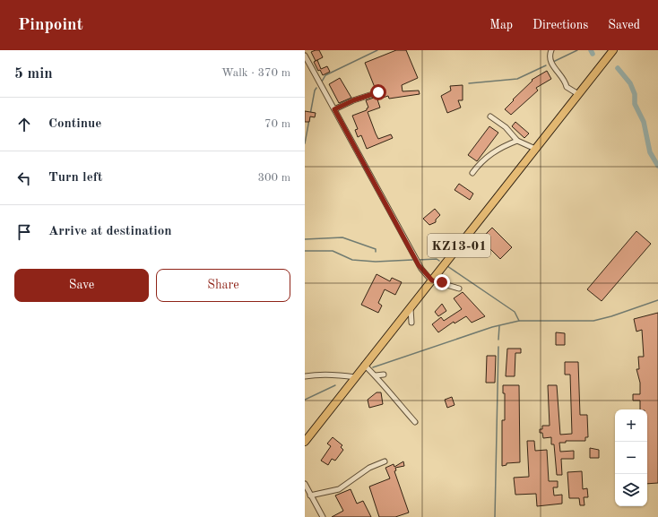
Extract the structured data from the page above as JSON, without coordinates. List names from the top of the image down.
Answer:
{
  "streets": {
    "highway": ["KZ13-01"]
  },
  "page": {
    "header": "Pinpoint",
    "nav": ["Map", "Directions", "Saved"],
    "heading": ["5 min", "Walk · 370 m"],
    "list": [
      ["Continue", "70 m"],
      ["Turn left", "300 m"],
      "Arrive at destination"
    ],
    "buttons": ["Save", "Share"],
    "map_buttons": ["+", "−"]
  }
}
